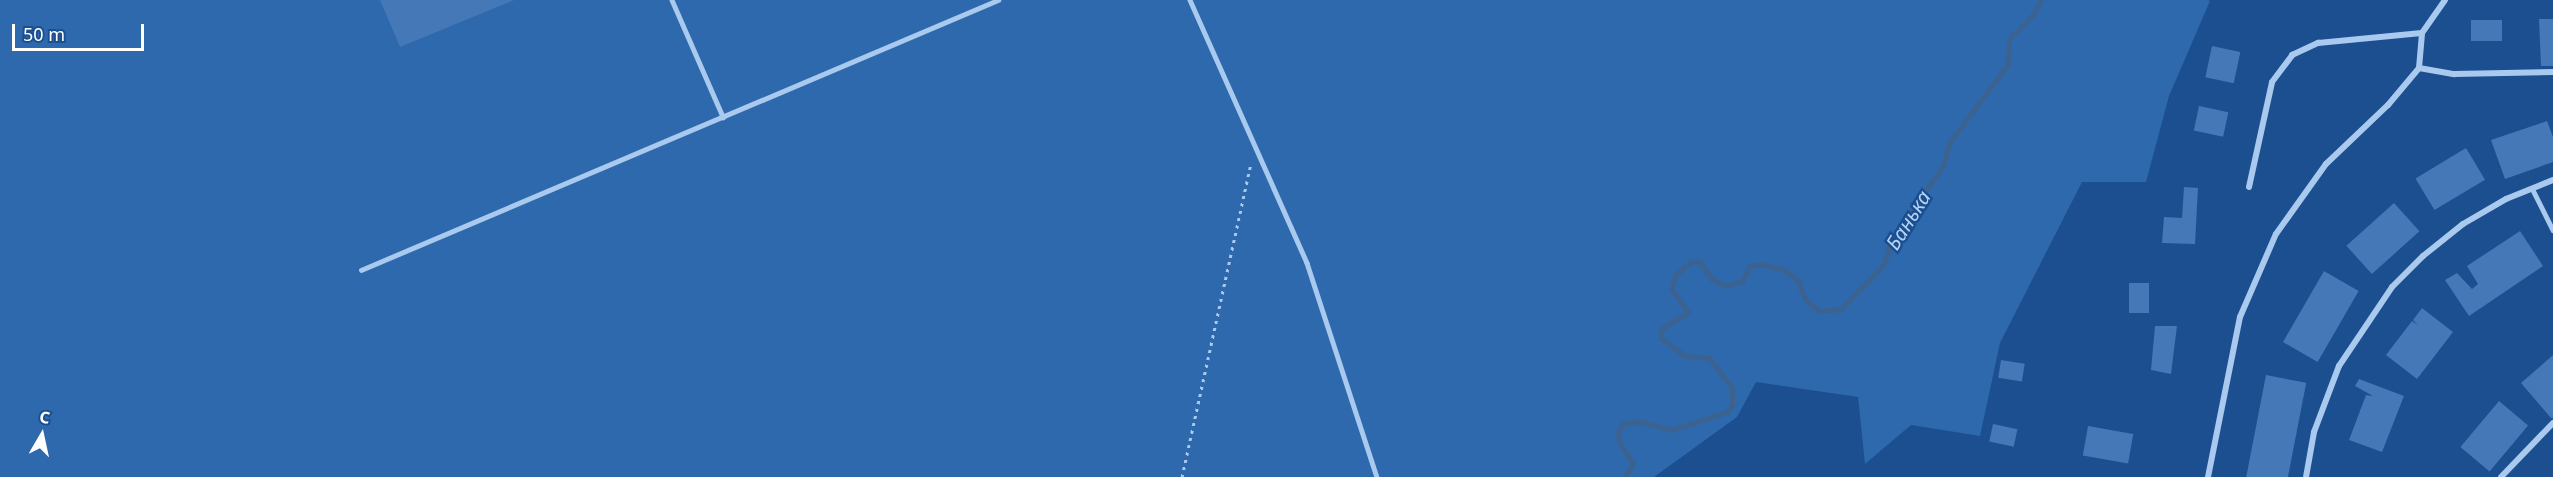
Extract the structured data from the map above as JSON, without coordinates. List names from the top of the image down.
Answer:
{
  "water": ["Банька"],
  "scale_bar": "50 m",
  "north": "top"
}
